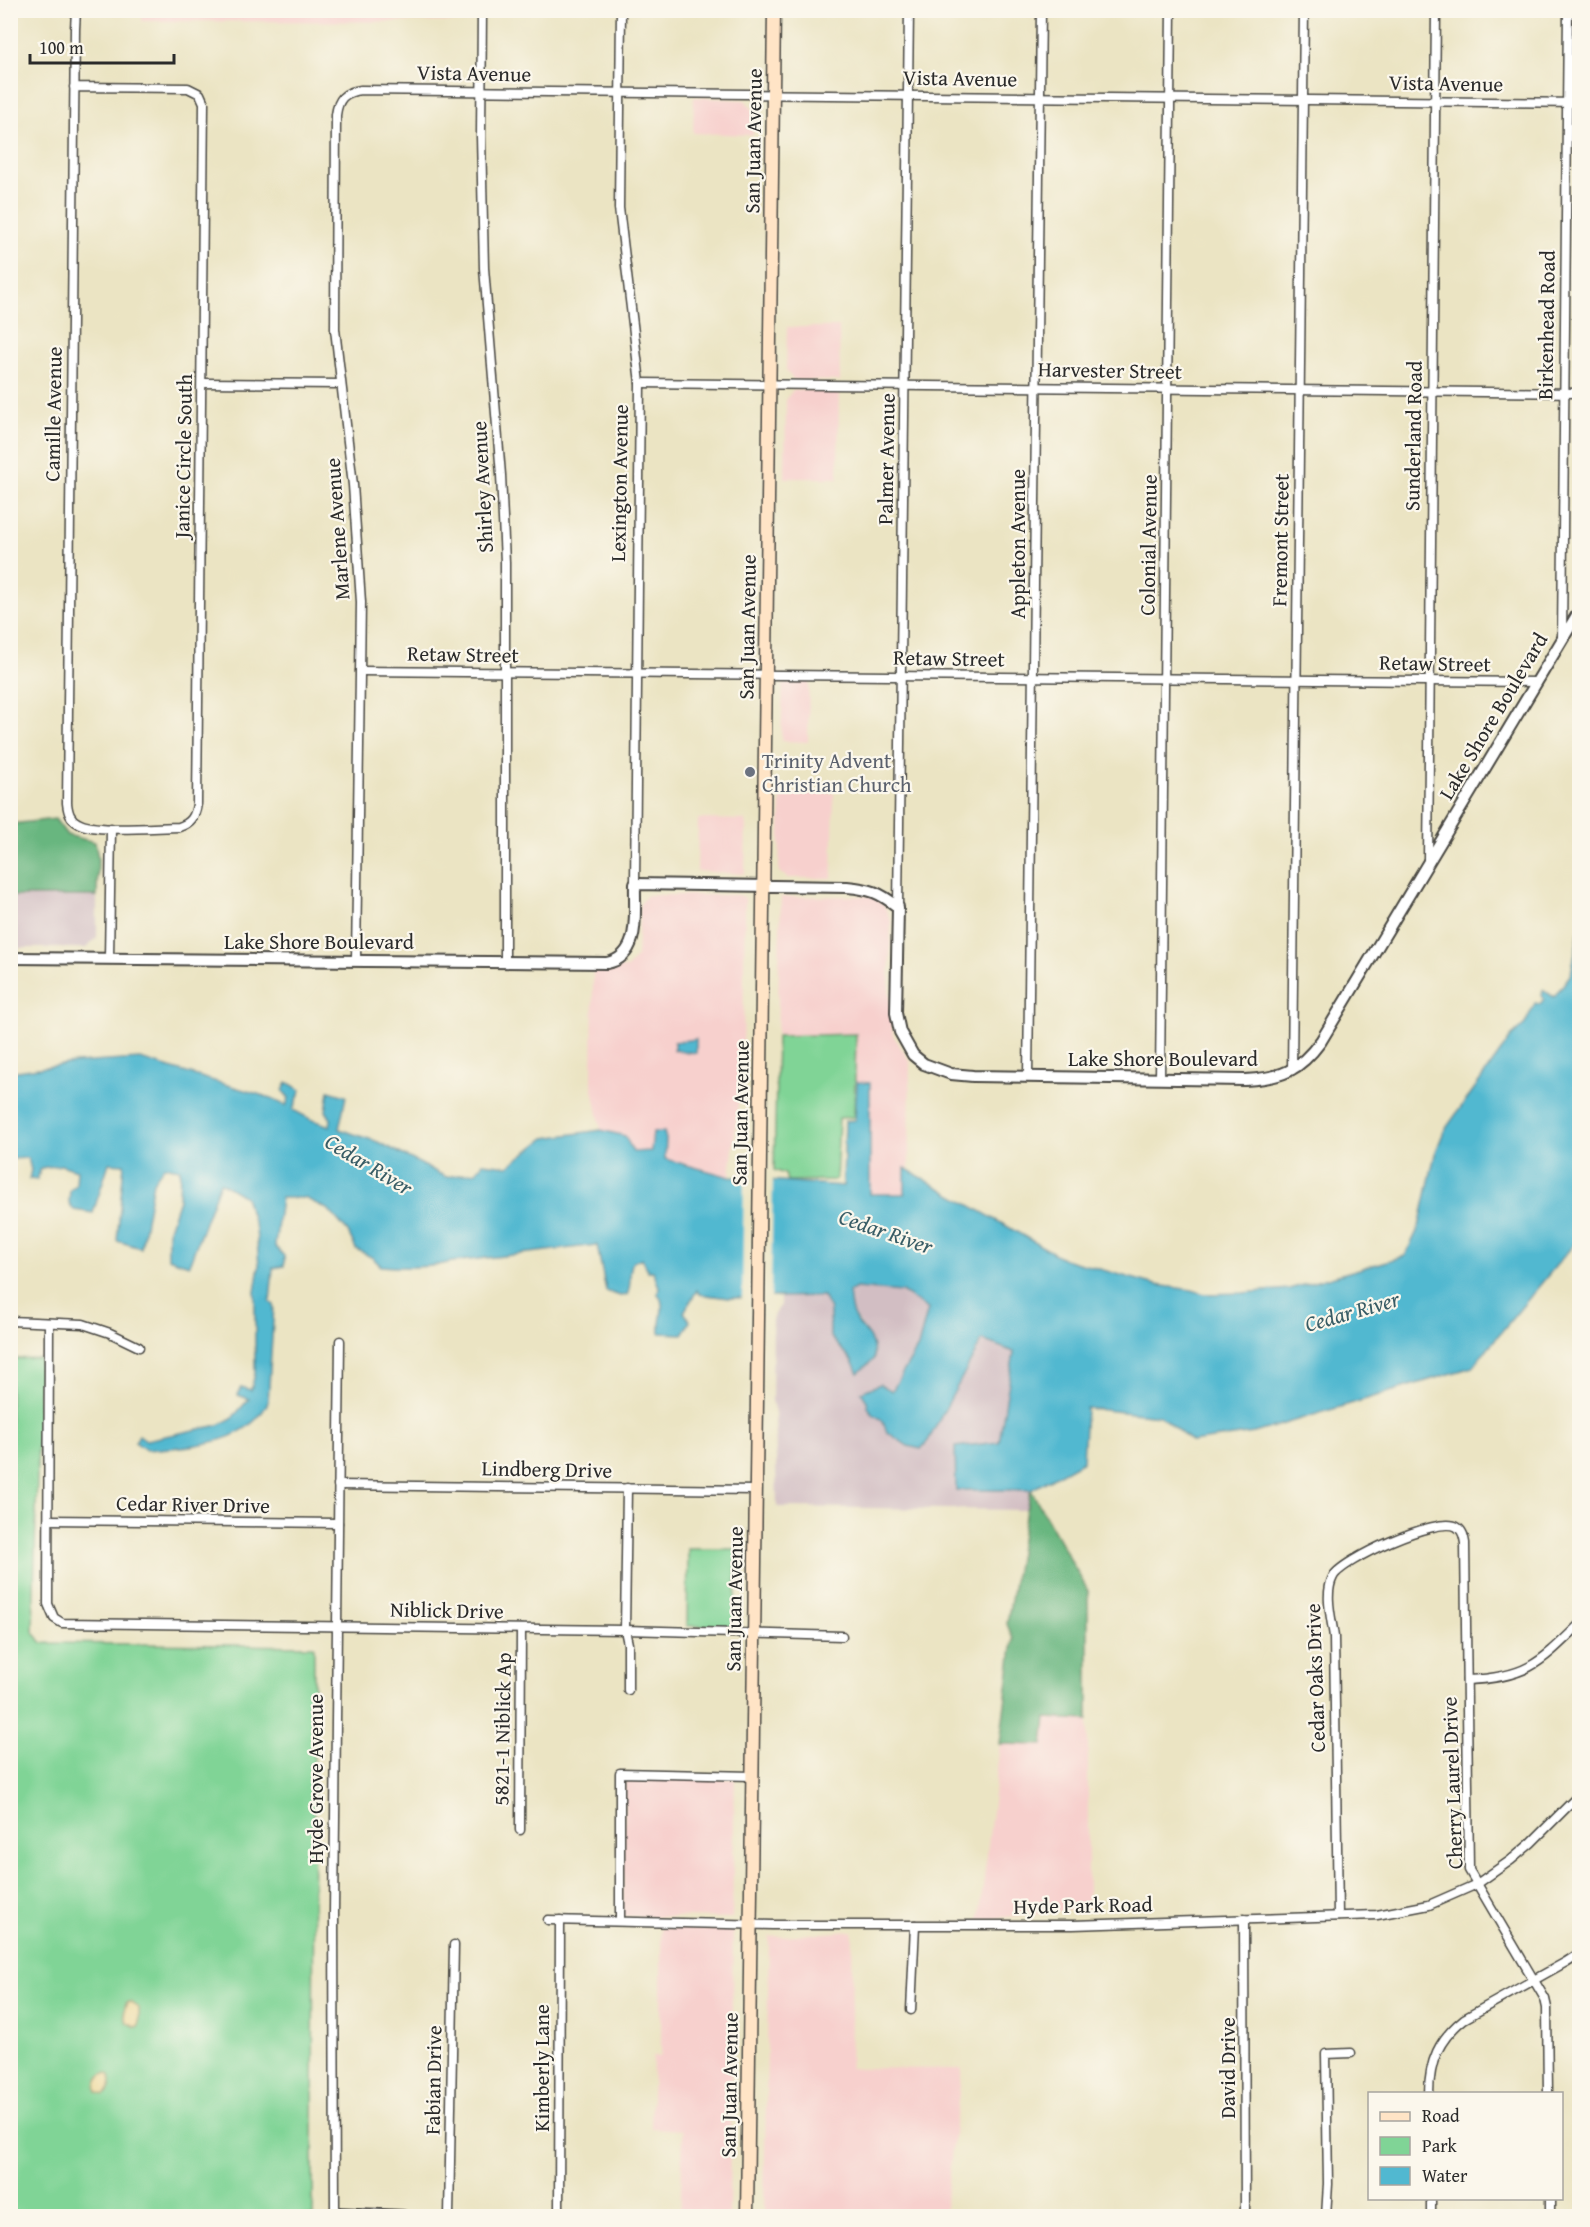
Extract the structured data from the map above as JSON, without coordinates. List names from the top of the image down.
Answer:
{
  "streets": {
    "main road": ["San Juan Avenue"],
    "street": [
      "Vista Avenue",
      "Birkenhead Road",
      "Harvester Street",
      "Camille Avenue",
      "Sunderland Road",
      "Janice Circle South",
      "Palmer Avenue",
      "Lexington Avenue",
      "Shirley Avenue",
      "Marlene Avenue",
      "Fremont Street",
      "Appleton Avenue",
      "Colonial Avenue",
      "Retaw Street",
      "Lake Shore Boulevard",
      "Lindberg Drive",
      "Cedar River Drive",
      "Niblick Drive",
      "Cedar Oaks Drive",
      "5821-1 Niblick Ap",
      "Hyde Grove Avenue",
      "Cherry Laurel Drive",
      "Hyde Park Road",
      "Kimberly Lane",
      "David Drive",
      "Fabian Drive"
    ]
  },
  "crossings": [
    ["Vista Avenue", "San Juan Avenue"],
    ["Vista Avenue", "Birkenhead Road"],
    ["Vista Avenue", "Sunderland Road"],
    ["Vista Avenue", "Palmer Avenue"],
    ["Vista Avenue", "Lexington Avenue"],
    ["Vista Avenue", "Shirley Avenue"],
    ["Vista Avenue", "Marlene Avenue"],
    ["Vista Avenue", "Fremont Street"],
    ["Vista Avenue", "Appleton Avenue"],
    ["Vista Avenue", "Colonial Avenue"],
    ["San Juan Avenue", "Harvester Street"],
    ["San Juan Avenue", "Retaw Street"],
    ["San Juan Avenue", "Lindberg Drive"],
    ["San Juan Avenue", "Niblick Drive"],
    ["San Juan Avenue", "Hyde Park Road"],
    ["Birkenhead Road", "Harvester Street"],
    ["Birkenhead Road", "Lake Shore Boulevard"],
    ["Harvester Street", "Sunderland Road"],
    ["Harvester Street", "Palmer Avenue"],
    ["Harvester Street", "Lexington Avenue"],
    ["Harvester Street", "Fremont Street"],
    ["Harvester Street", "Appleton Avenue"],
    ["Harvester Street", "Colonial Avenue"],
    ["Camille Avenue", "Janice Circle South"],
    ["Sunderland Road", "Retaw Street"],
    ["Sunderland Road", "Lake Shore Boulevard"],
    ["Palmer Avenue", "Retaw Street"],
    ["Palmer Avenue", "Lake Shore Boulevard"],
    ["Lexington Avenue", "Retaw Street"],
    ["Lexington Avenue", "Lake Shore Boulevard"],
    ["Shirley Avenue", "Retaw Street"],
    ["Shirley Avenue", "Lake Shore Boulevard"],
    ["Marlene Avenue", "Retaw Street"],
    ["Marlene Avenue", "Lake Shore Boulevard"],
    ["Fremont Street", "Retaw Street"],
    ["Fremont Street", "Lake Shore Boulevard"],
    ["Appleton Avenue", "Retaw Street"],
    ["Appleton Avenue", "Lake Shore Boulevard"],
    ["Colonial Avenue", "Retaw Street"],
    ["Colonial Avenue", "Lake Shore Boulevard"],
    ["Retaw Street", "Lake Shore Boulevard"],
    ["Lindberg Drive", "Hyde Grove Avenue"],
    ["Cedar River Drive", "Niblick Drive"],
    ["Cedar River Drive", "Hyde Grove Avenue"],
    ["Niblick Drive", "5821-1 Niblick Ap"],
    ["Niblick Drive", "Hyde Grove Avenue"],
    ["Cedar Oaks Drive", "Cherry Laurel Drive"],
    ["Cedar Oaks Drive", "Hyde Park Road"],
    ["Cherry Laurel Drive", "Hyde Park Road"],
    ["Hyde Park Road", "Kimberly Lane"],
    ["Hyde Park Road", "David Drive"]
  ],
  "water": ["Cedar River"],
  "places": ["Trinity Advent Christian Church"],
  "legend": ["Road", "Park", "Water"],
  "scale_bar": "100 m"
}
